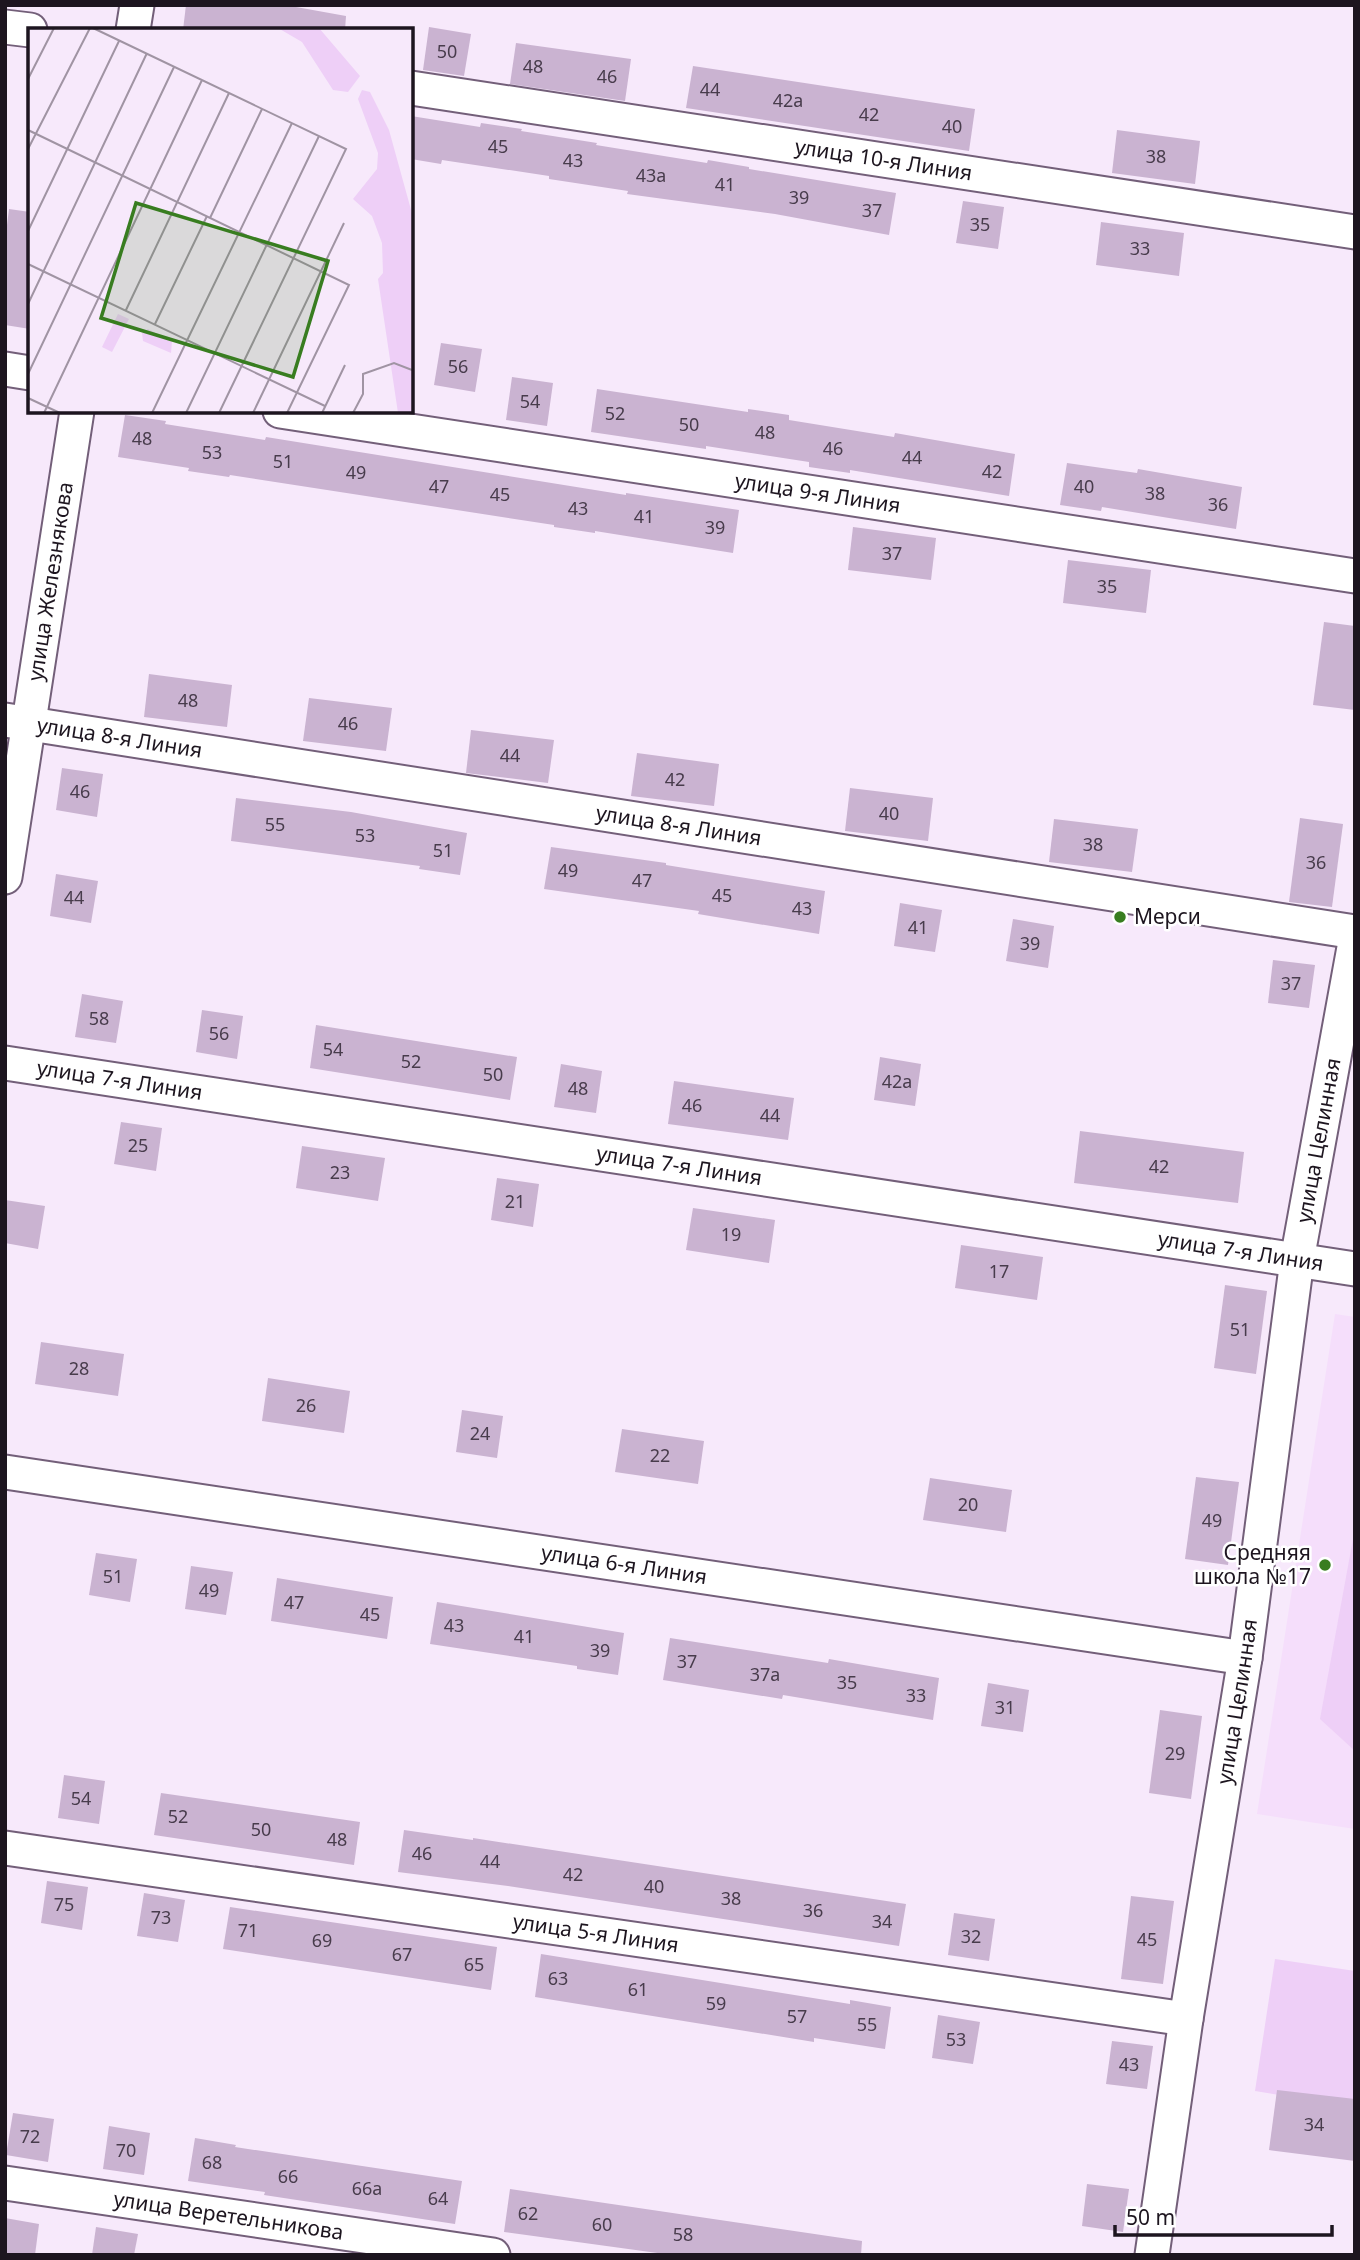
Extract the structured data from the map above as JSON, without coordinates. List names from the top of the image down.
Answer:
{
  "streets": {
    "street": [
      "улица 10-я Линия",
      "улица 9-я Линия",
      "улица Железнякова",
      "улица 8-я Линия",
      "улица 7-я Линия",
      "улица Целинная",
      "улица 6-я Линия",
      "улица 5-я Линия",
      "улица Веретельникова"
    ]
  },
  "crossings": [
    ["улица Железнякова", "улица 8-я Линия"],
    ["улица 7-я Линия", "улица Целинная"],
    ["улица Целинная", "улица 6-я Линия"],
    ["улица Целинная", "улица 5-я Линия"]
  ],
  "places": ["Мерси", "Средняя школа №17"],
  "house_numbers": [
    "50",
    "48",
    "46",
    "44",
    "42а",
    "42",
    "40",
    "45",
    "38",
    "43",
    "43а",
    "41",
    "39",
    "37",
    "35",
    "33",
    "56",
    "54",
    "52",
    "50",
    "48",
    "48",
    "46",
    "53",
    "44",
    "51",
    "42",
    "49",
    "47",
    "40",
    "38",
    "45",
    "36",
    "43",
    "41",
    "39",
    "37",
    "35",
    "48",
    "46",
    "44",
    "42",
    "46",
    "40",
    "55",
    "53",
    "38",
    "51",
    "36",
    "49",
    "47",
    "45",
    "44",
    "43",
    "41",
    "39",
    "37",
    "58",
    "56",
    "54",
    "52",
    "50",
    "42а",
    "48",
    "46",
    "44",
    "25",
    "42",
    "23",
    "21",
    "19",
    "17",
    "51",
    "28",
    "26",
    "24",
    "22",
    "20",
    "49",
    "51",
    "49",
    "47",
    "45",
    "43",
    "41",
    "39",
    "37",
    "37а",
    "35",
    "33",
    "31",
    "29",
    "54",
    "52",
    "50",
    "48",
    "46",
    "44",
    "42",
    "40",
    "38",
    "75",
    "36",
    "73",
    "34",
    "71",
    "32",
    "45",
    "69",
    "67",
    "65",
    "63",
    "61",
    "59",
    "57",
    "55",
    "53",
    "43",
    "34",
    "72",
    "70",
    "68",
    "66",
    "66а",
    "64",
    "62",
    "60",
    "58"
  ],
  "scale_bar": "50 m"
}
